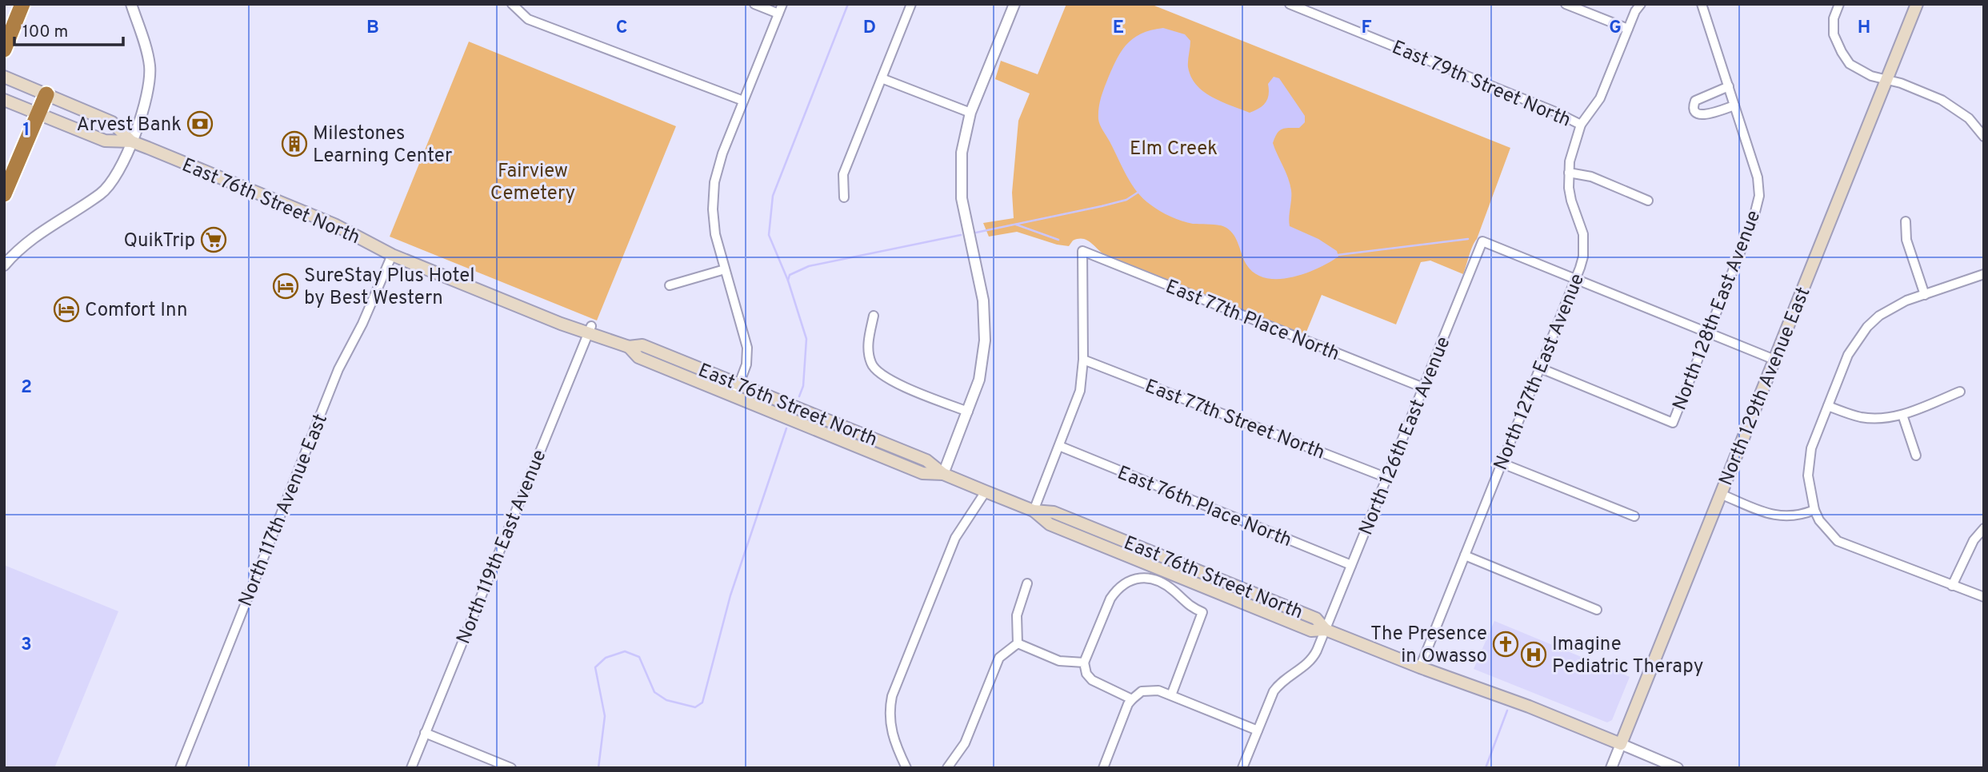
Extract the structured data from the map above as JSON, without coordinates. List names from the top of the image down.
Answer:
{
  "streets": {
    "main road": ["East 76th Street North", "North 129th Avenue East"],
    "street": [
      "East 79th Street North",
      "North 128th East Avenue",
      "East 77th Place North",
      "North 127th East Avenue",
      "East 77th Street North",
      "North 126th East Avenue",
      "East 76th Place North",
      "North 117th Avenue East",
      "North 119th East Avenue"
    ]
  },
  "crossings": [
    ["East 79th Street North", "North 127th East Avenue"],
    ["East 76th Street North", "North 127th East Avenue"],
    ["East 76th Street North", "North 129th Avenue East"],
    ["East 76th Street North", "North 126th East Avenue"],
    ["East 76th Street North", "North 117th Avenue East"],
    ["East 76th Street North", "North 119th East Avenue"],
    ["North 128th East Avenue", "North 127th East Avenue"],
    ["East 77th Place North", "East 77th Street North"],
    ["East 77th Place North", "North 126th East Avenue"],
    ["North 127th East Avenue", "North 126th East Avenue"],
    ["East 77th Street North", "North 126th East Avenue"],
    ["North 126th East Avenue", "East 76th Place North"]
  ],
  "parks": ["Elm Creek", "Fairview Cemetery"],
  "places": {
    "bank": ["Arvest Bank"],
    "building": ["Milestones Learning Center"],
    "supermarket": ["QuikTrip"],
    "hotel": ["SureStay Plus Hotel by Best Western", "Comfort Inn"],
    "church": ["The Presence in Owasso"],
    "hospital": ["Imagine Pediatric Therapy"]
  },
  "scale_bar": "100 m",
  "grid": {
    "columns": [
      "B",
      "C",
      "D",
      "E",
      "F",
      "G",
      "H"
    ],
    "rows": ["1", "2", "3"]
  }
}
